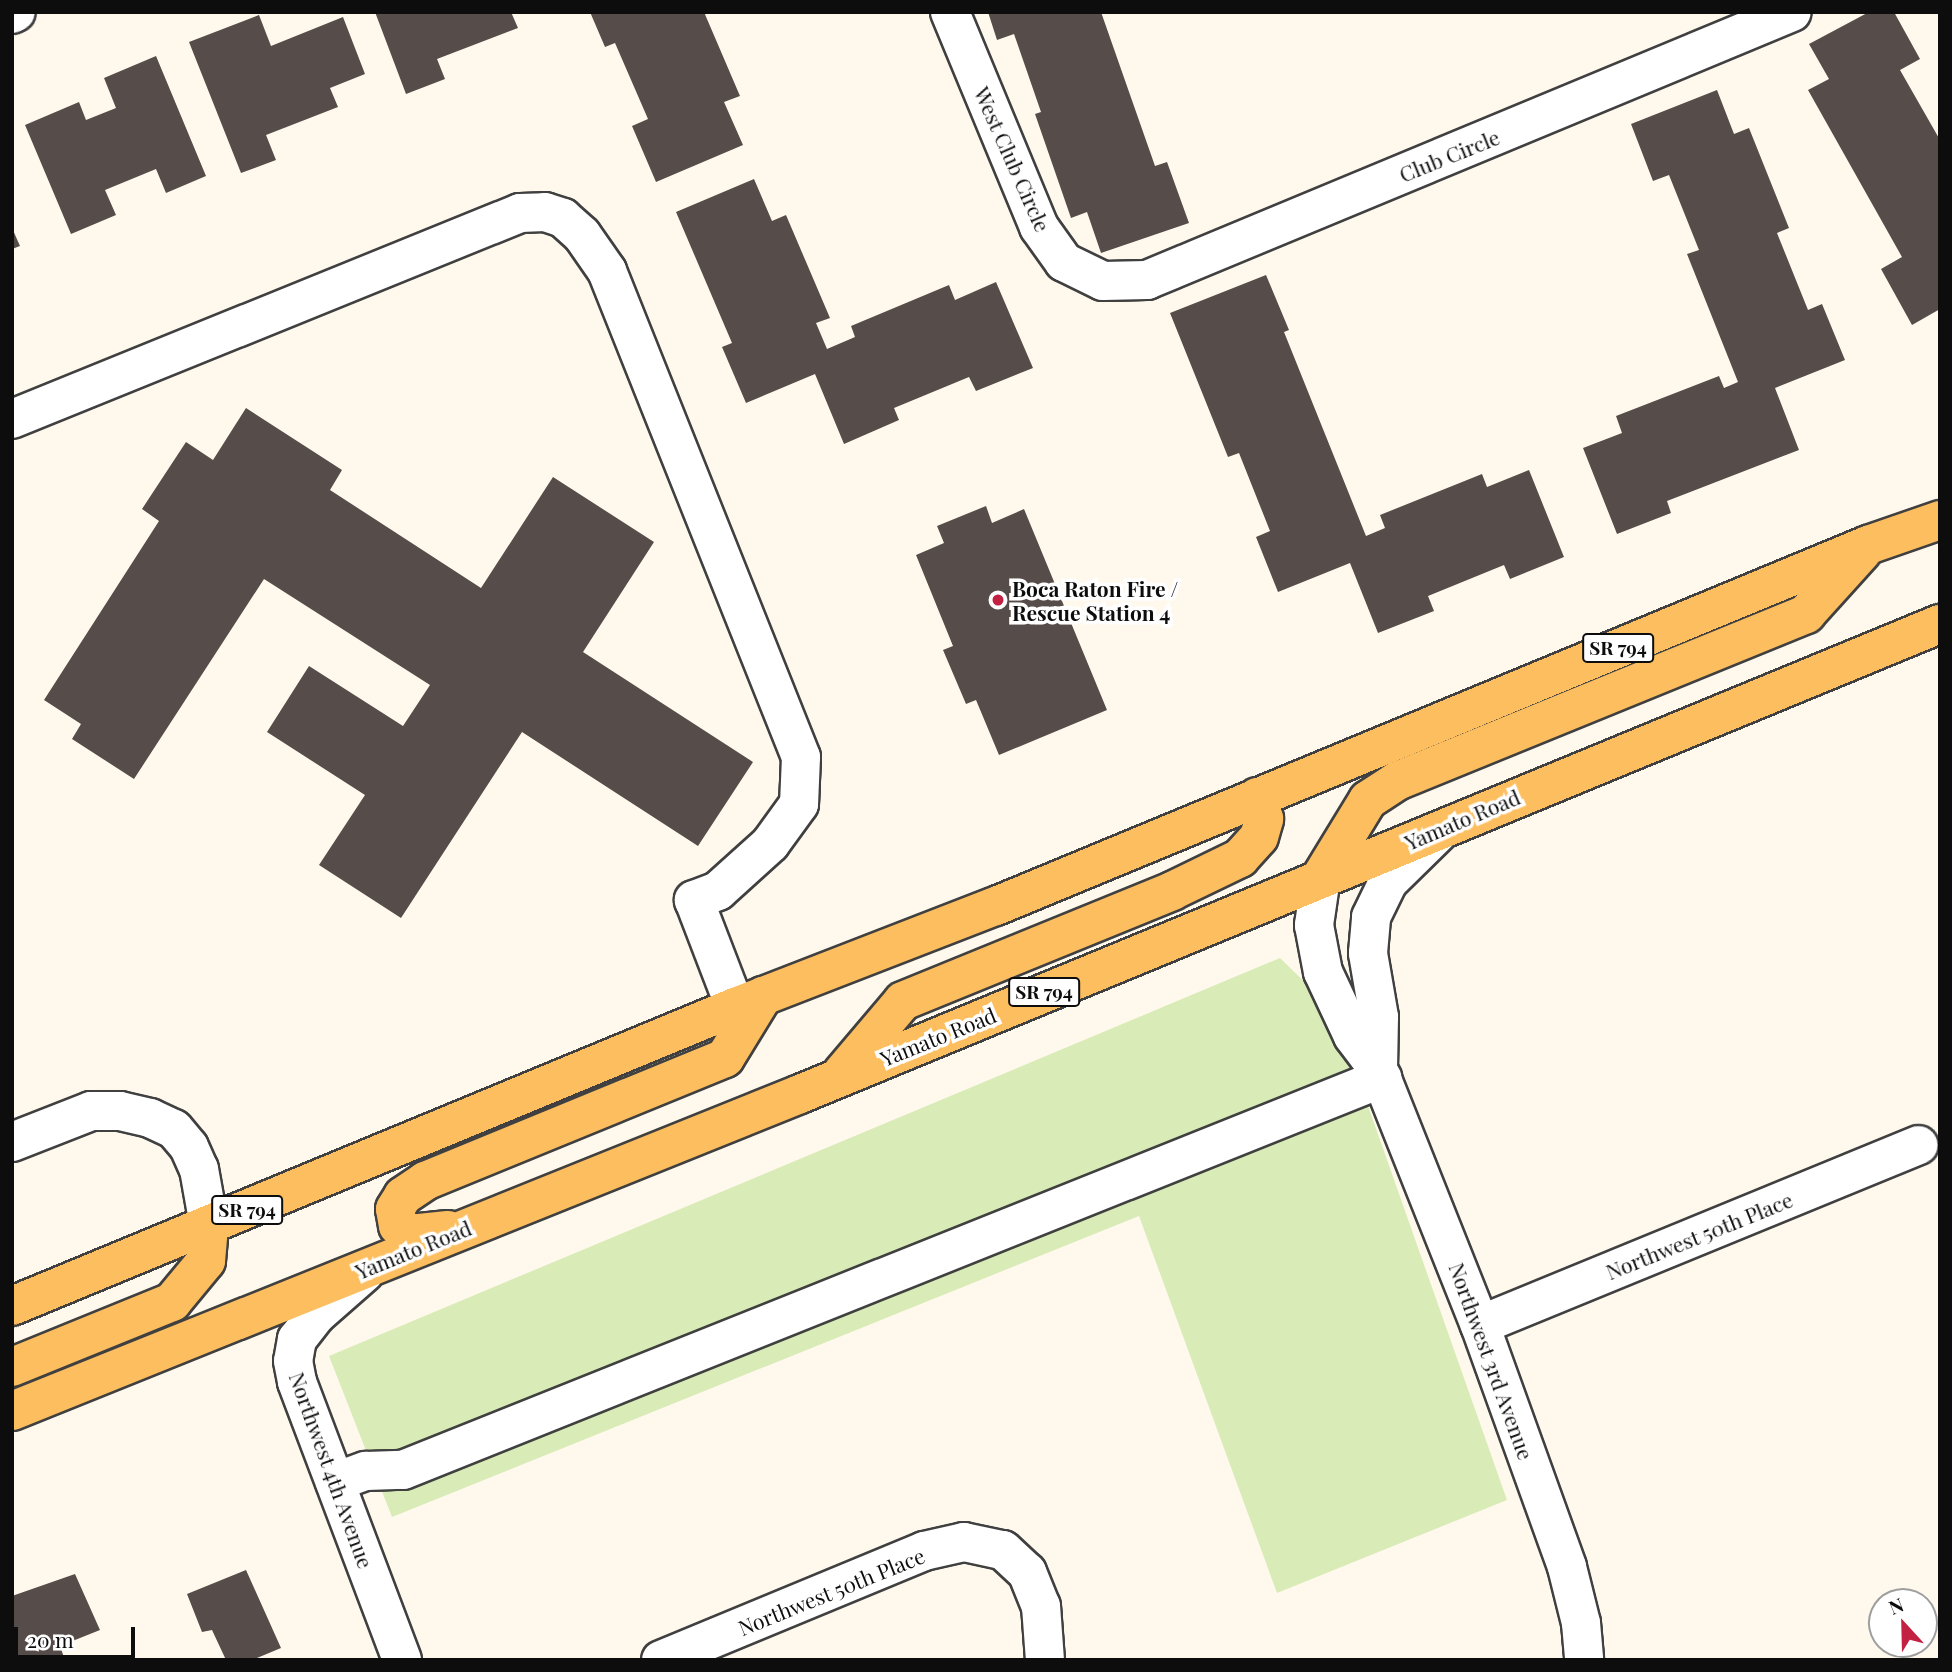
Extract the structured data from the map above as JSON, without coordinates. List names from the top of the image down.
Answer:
{
  "streets": {
    "main road": ["SR 794", "Yamato Road"],
    "street": [
      "Club Circle",
      "West Club Circle",
      "Northwest 50th Place",
      "Northwest 3rd Avenue",
      "Northwest 4th Avenue"
    ]
  },
  "crossings": [
    ["Club Circle", "West Club Circle"],
    ["Yamato Road", "Northwest 3rd Avenue"],
    ["Yamato Road", "Northwest 4th Avenue"],
    ["Northwest 50th Place", "Northwest 3rd Avenue"]
  ],
  "places": ["Boca Raton Fire / Rescue Station 4"],
  "scale_bar": "20 m",
  "north": "top"
}
